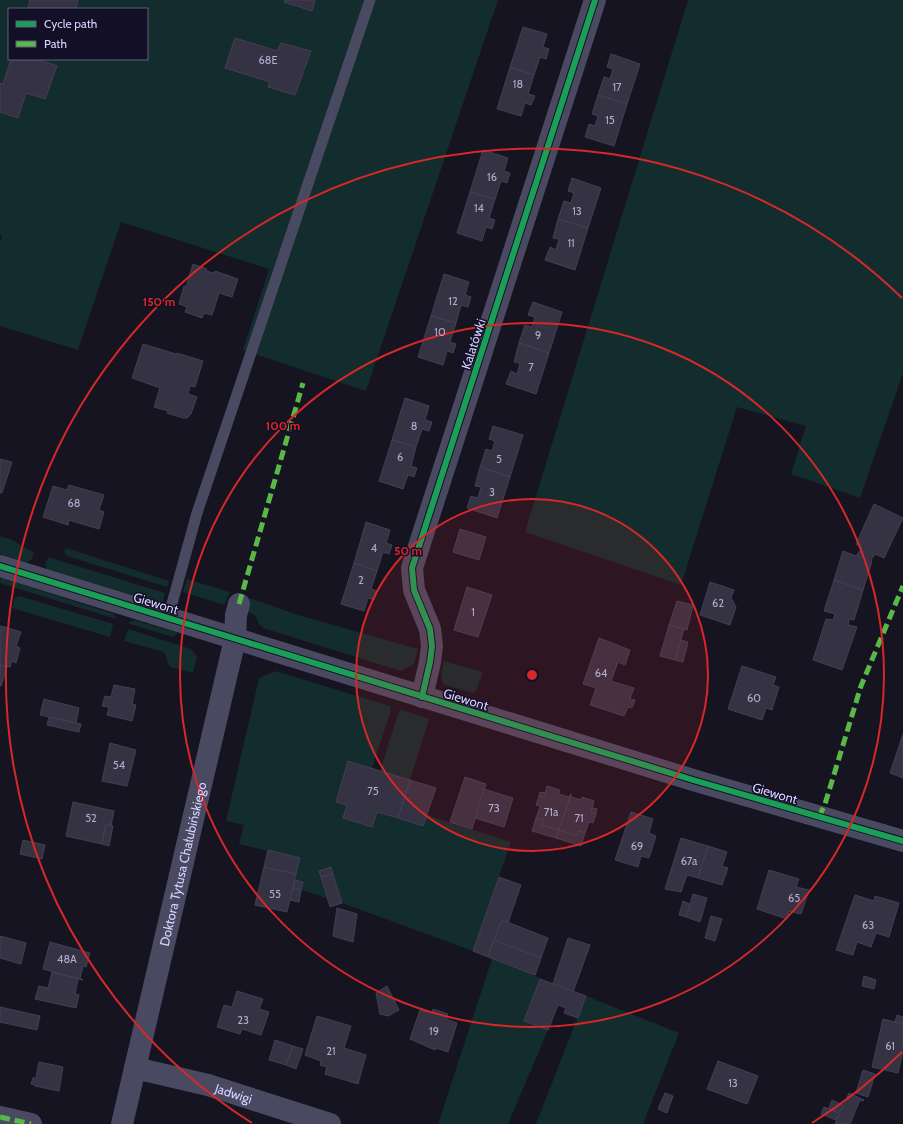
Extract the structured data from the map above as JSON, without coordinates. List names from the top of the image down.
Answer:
{
  "streets": {
    "street": [
      "Kalatówki",
      "Giewont",
      "Doktora Tytusa Chałubińskiego",
      "Jadwigi"
    ]
  },
  "crossings": [
    ["Kalatówki", "Giewont"],
    ["Giewont", "Doktora Tytusa Chałubińskiego"],
    ["Doktora Tytusa Chałubińskiego", "Jadwigi"]
  ],
  "house_numbers": [
    "68E",
    "18",
    "17",
    "15",
    "16",
    "14",
    "13",
    "11",
    "12",
    "10",
    "9",
    "7",
    "8",
    "6",
    "5",
    "3",
    "68",
    "4",
    "2",
    "62",
    "1",
    "64",
    "60",
    "54",
    "75",
    "73",
    "71a",
    "52",
    "71",
    "69",
    "67a",
    "55",
    "65",
    "63",
    "48A",
    "23",
    "19",
    "61",
    "21",
    "13"
  ],
  "legend": ["Cycle path", "Path"],
  "rings": ["150 m", "100 m", "50 m"]
}
